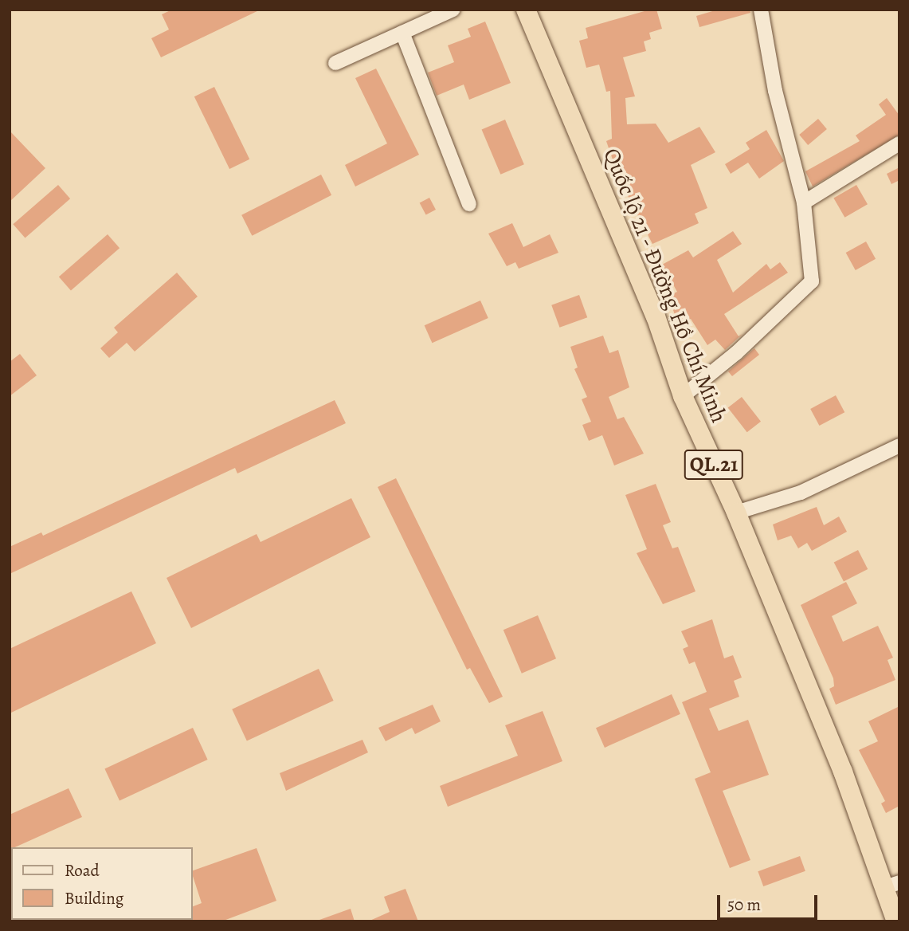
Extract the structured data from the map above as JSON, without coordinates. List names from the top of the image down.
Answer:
{
  "streets": {
    "highway": ["Quốc lộ 21 - Đường Hồ Chí Minh", "QL.21"]
  },
  "legend": ["Road", "Building"],
  "scale_bar": "50 m"
}
